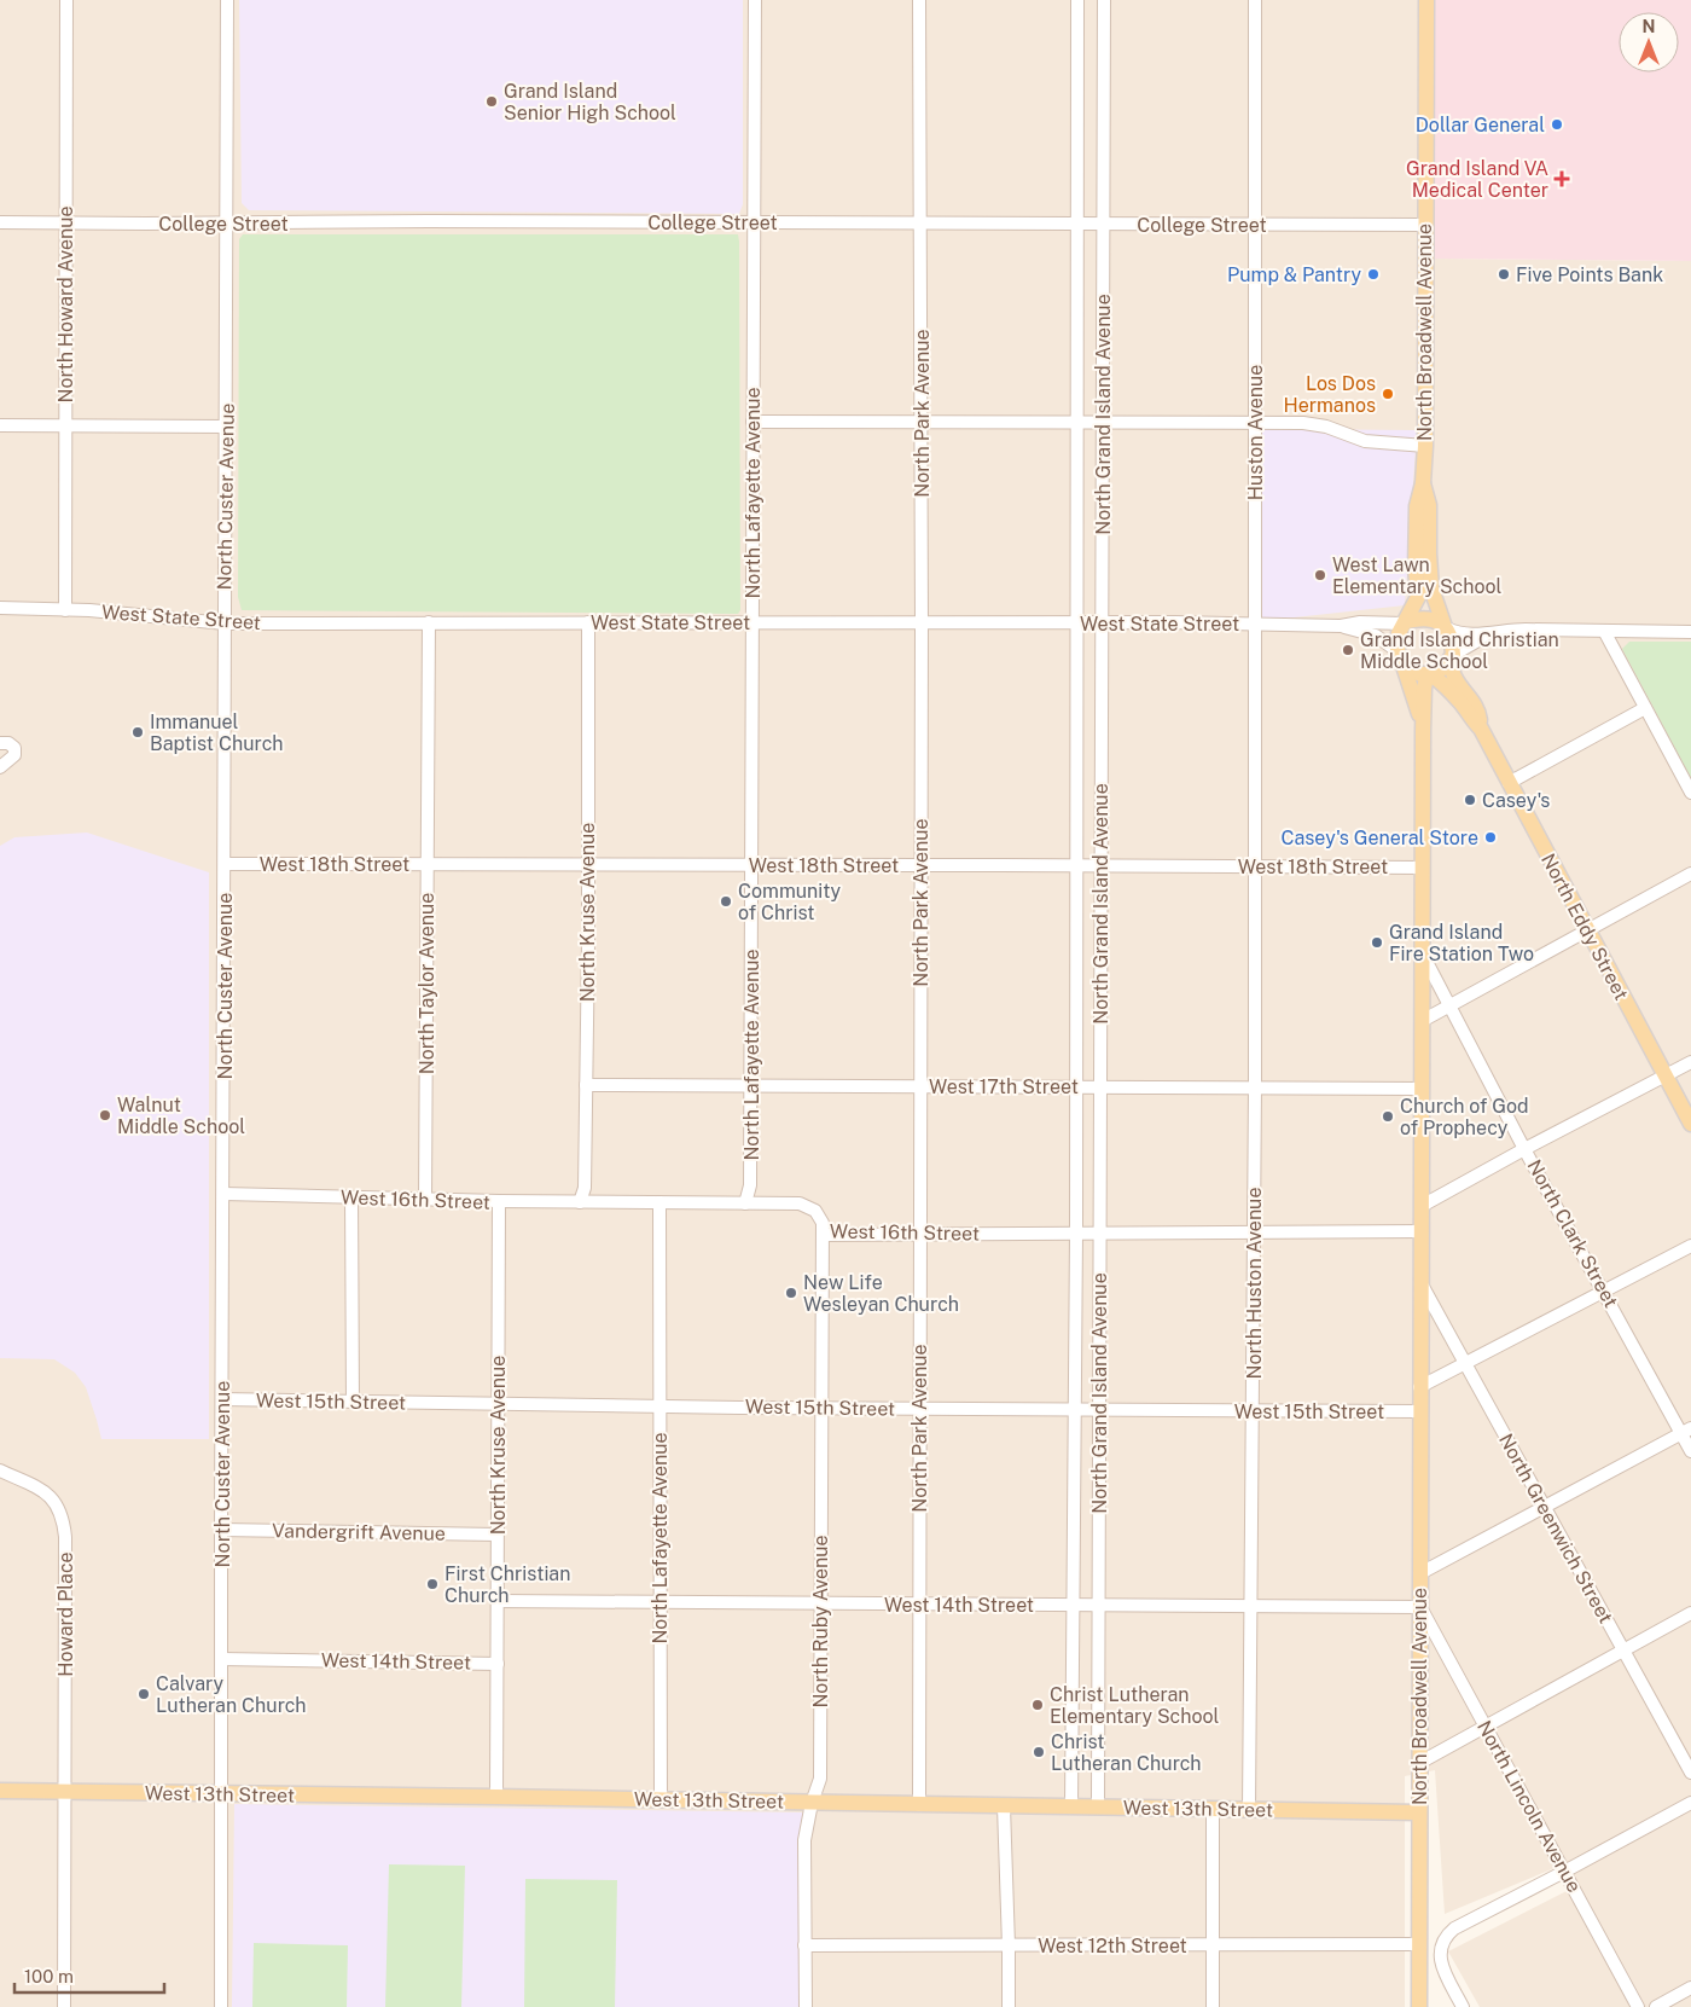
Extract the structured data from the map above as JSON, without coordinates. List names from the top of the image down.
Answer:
{
  "streets": {
    "main road": ["North Broadwell Avenue", "North Eddy Street", "West 13th Street"],
    "street": [
      "College Street",
      "North Howard Avenue",
      "North Park Avenue",
      "North Grand Island Avenue",
      "Huston Avenue",
      "North Lafayette Avenue",
      "North Custer Avenue",
      "West State Street",
      "West 18th Street",
      "North Kruse Avenue",
      "North Taylor Avenue",
      "West 17th Street",
      "West 16th Street",
      "North Clark Street",
      "North Huston Avenue",
      "West 15th Street",
      "North Greenwich Street",
      "Vandergrift Avenue",
      "West 14th Street",
      "Howard Place",
      "North Ruby Avenue",
      "North Lincoln Avenue",
      "West 12th Street"
    ]
  },
  "crossings": [
    ["College Street", "North Howard Avenue"],
    ["College Street", "North Broadwell Avenue"],
    ["College Street", "North Park Avenue"],
    ["College Street", "North Grand Island Avenue"],
    ["College Street", "Huston Avenue"],
    ["College Street", "North Lafayette Avenue"],
    ["College Street", "North Custer Avenue"],
    ["North Howard Avenue", "West State Street"],
    ["North Broadwell Avenue", "West State Street"],
    ["North Broadwell Avenue", "West 18th Street"],
    ["North Broadwell Avenue", "North Eddy Street"],
    ["North Broadwell Avenue", "West 17th Street"],
    ["North Broadwell Avenue", "West 16th Street"],
    ["North Broadwell Avenue", "North Clark Street"],
    ["North Broadwell Avenue", "West 15th Street"],
    ["North Broadwell Avenue", "North Greenwich Street"],
    ["North Broadwell Avenue", "West 14th Street"],
    ["North Broadwell Avenue", "West 13th Street"],
    ["North Broadwell Avenue", "North Lincoln Avenue"],
    ["North Broadwell Avenue", "West 12th Street"],
    ["North Park Avenue", "West State Street"],
    ["North Park Avenue", "West 18th Street"],
    ["North Park Avenue", "West 17th Street"],
    ["North Park Avenue", "West 16th Street"],
    ["North Park Avenue", "West 15th Street"],
    ["North Park Avenue", "West 14th Street"],
    ["North Park Avenue", "West 13th Street"],
    ["North Grand Island Avenue", "West State Street"],
    ["North Grand Island Avenue", "West 18th Street"],
    ["North Grand Island Avenue", "West 17th Street"],
    ["North Grand Island Avenue", "West 16th Street"],
    ["North Grand Island Avenue", "West 15th Street"],
    ["North Grand Island Avenue", "West 14th Street"],
    ["North Grand Island Avenue", "West 13th Street"],
    ["Huston Avenue", "West State Street"],
    ["Huston Avenue", "West 18th Street"],
    ["Huston Avenue", "North Huston Avenue"],
    ["North Lafayette Avenue", "West State Street"],
    ["North Lafayette Avenue", "West 18th Street"],
    ["North Lafayette Avenue", "West 17th Street"],
    ["North Lafayette Avenue", "West 16th Street"],
    ["North Lafayette Avenue", "West 15th Street"],
    ["North Lafayette Avenue", "West 14th Street"],
    ["North Lafayette Avenue", "West 13th Street"],
    ["North Custer Avenue", "West State Street"],
    ["North Custer Avenue", "West 18th Street"],
    ["North Custer Avenue", "West 16th Street"],
    ["North Custer Avenue", "West 15th Street"],
    ["North Custer Avenue", "Vandergrift Avenue"],
    ["North Custer Avenue", "West 14th Street"],
    ["North Custer Avenue", "West 13th Street"],
    ["West State Street", "North Kruse Avenue"],
    ["West State Street", "North Eddy Street"],
    ["West State Street", "North Taylor Avenue"],
    ["West 18th Street", "North Kruse Avenue"],
    ["West 18th Street", "North Taylor Avenue"],
    ["West 18th Street", "North Huston Avenue"],
    ["North Kruse Avenue", "West 17th Street"],
    ["North Kruse Avenue", "West 16th Street"],
    ["North Kruse Avenue", "West 15th Street"],
    ["North Kruse Avenue", "Vandergrift Avenue"],
    ["North Kruse Avenue", "West 14th Street"],
    ["North Kruse Avenue", "West 13th Street"],
    ["North Taylor Avenue", "West 16th Street"],
    ["West 17th Street", "North Huston Avenue"],
    ["West 16th Street", "North Huston Avenue"],
    ["West 16th Street", "North Ruby Avenue"],
    ["North Huston Avenue", "West 15th Street"],
    ["North Huston Avenue", "West 14th Street"],
    ["North Huston Avenue", "West 13th Street"],
    ["West 15th Street", "North Ruby Avenue"],
    ["West 14th Street", "North Ruby Avenue"],
    ["West 14th Street", "North Lincoln Avenue"],
    ["Howard Place", "West 13th Street"],
    ["North Ruby Avenue", "West 13th Street"],
    ["North Ruby Avenue", "West 12th Street"]
  ],
  "places": {
    "other": [
      "Grand Island Senior High School",
      "Dollar General",
      "Pump & Pantry",
      "Five Points Bank",
      "Los Dos Hermanos",
      "West Lawn Elementary School",
      "Grand Island Christian Middle School",
      "Immanuel Baptist Church",
      "Casey's",
      "Casey's General Store",
      "Community of Christ",
      "Grand Island Fire Station Two",
      "Walnut Middle School",
      "Church of God of Prophecy",
      "New Life Wesleyan Church",
      "First Christian Church",
      "Calvary Lutheran Church",
      "Christ Lutheran Elementary School",
      "Christ Lutheran Church"
    ],
    "health": ["Grand Island VA Medical Center"]
  },
  "scale_bar": "100 m",
  "north": "top"
}
